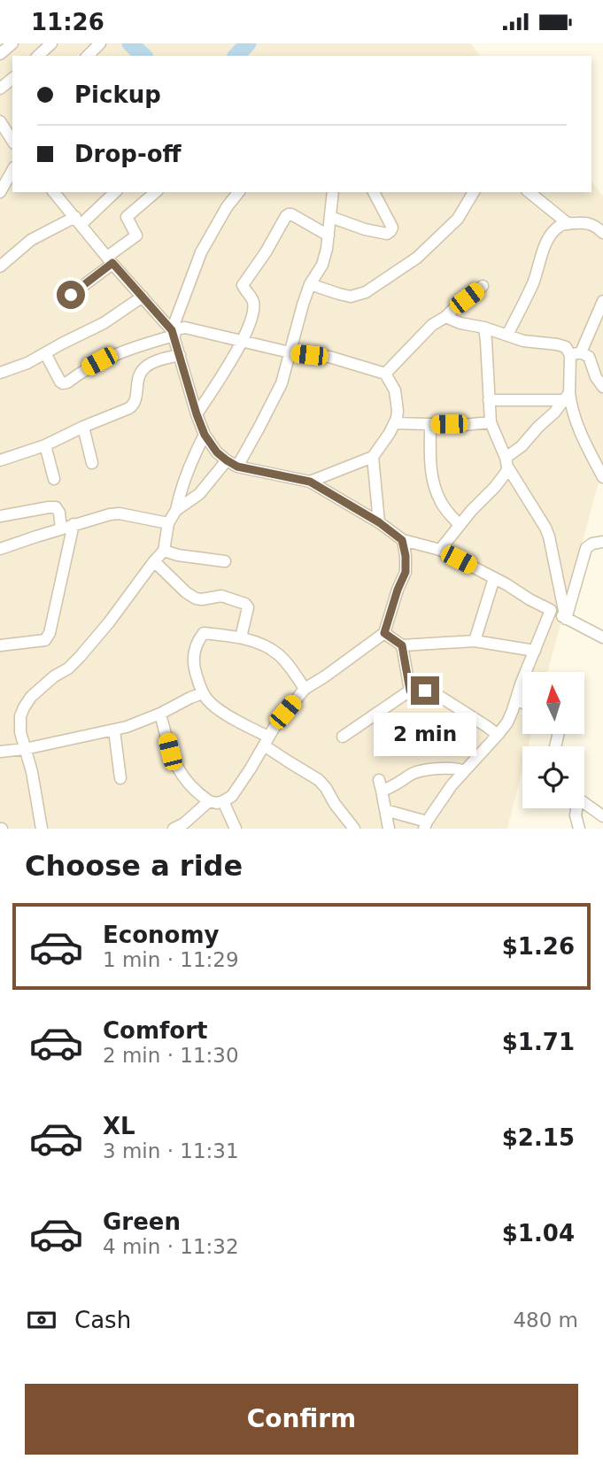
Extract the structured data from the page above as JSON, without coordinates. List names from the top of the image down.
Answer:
{
  "north": "top",
  "page": {
    "status": "11:26",
    "banner": ["Pickup", "Drop-off"],
    "bubble": "2 min",
    "heading": "Choose a ride",
    "list": [
      {
        "name": "Economy",
        "note": "1 min · 11:29",
        "value": "$1.26"
      },
      {
        "name": "Comfort",
        "note": "2 min · 11:30",
        "value": "$1.71"
      },
      {
        "name": "XL",
        "note": "3 min · 11:31",
        "value": "$2.15"
      },
      {
        "name": "Green",
        "note": "4 min · 11:32",
        "value": "$1.04"
      }
    ],
    "pay": ["Cash", "480 m"],
    "buttons": "Confirm"
  }
}
